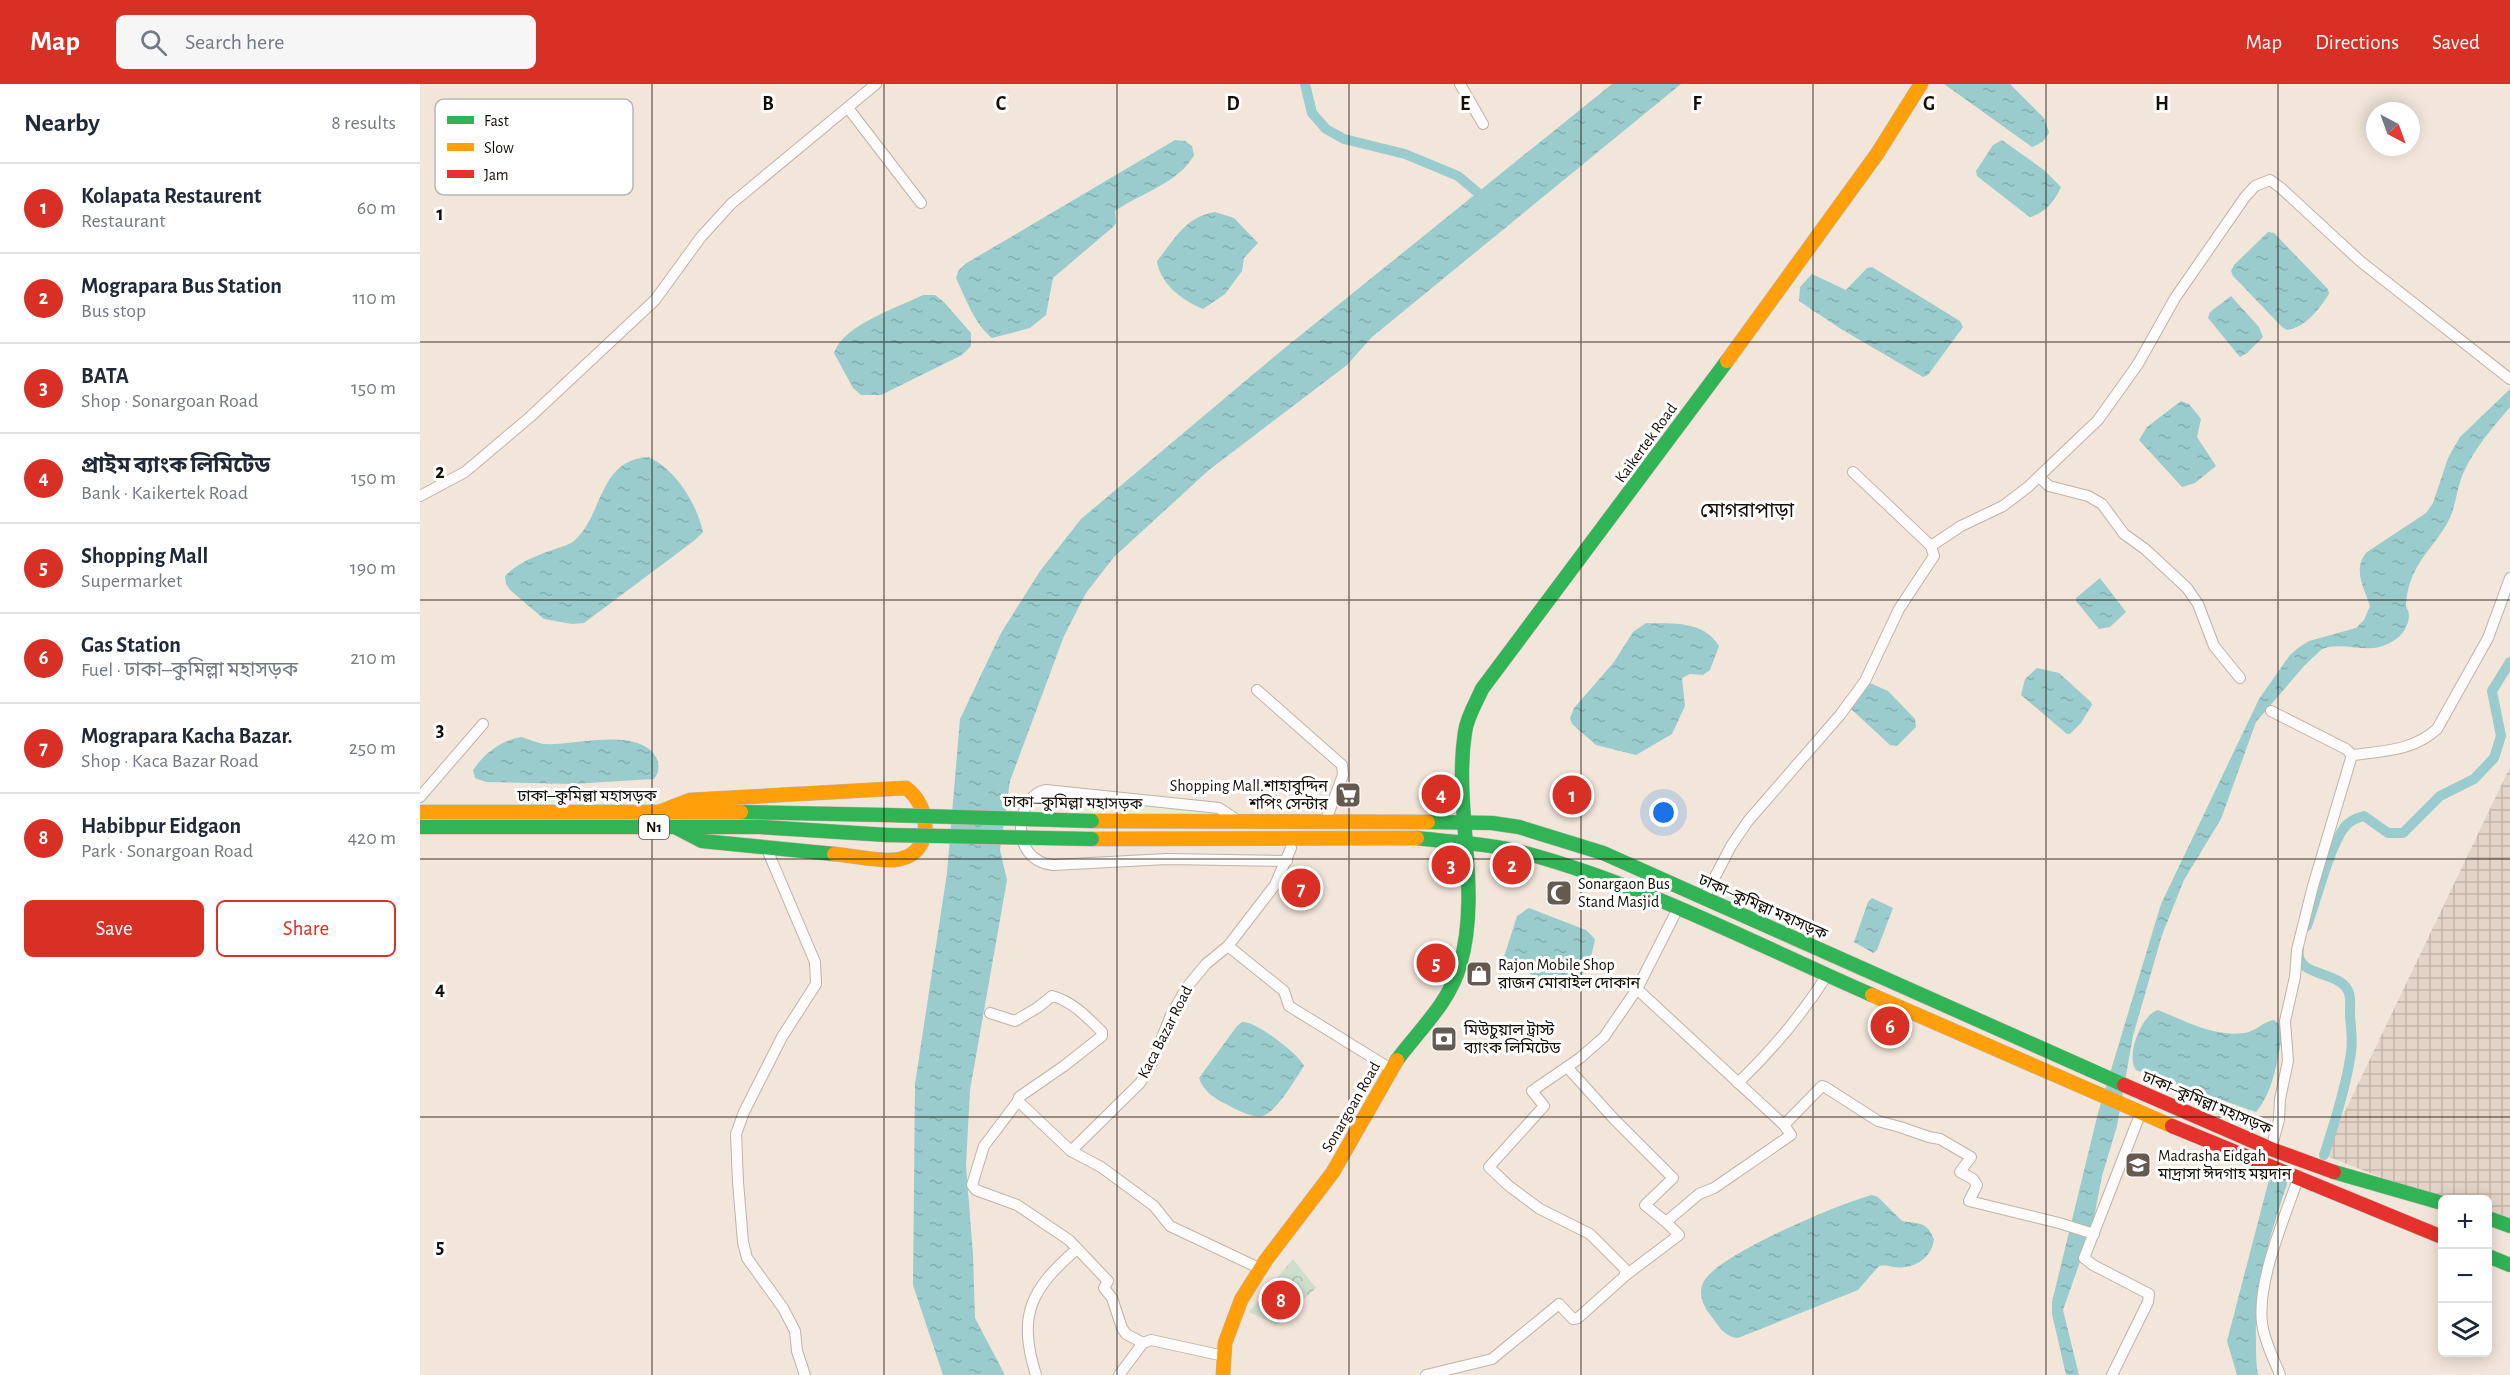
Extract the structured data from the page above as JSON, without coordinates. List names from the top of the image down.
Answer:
{
  "streets": {
    "main road": [
      "Kaikertek Road",
      "ঢাকা–কুমিল্লা মহাসড়ক",
      "N1",
      "Sonargoan Road"
    ],
    "street": ["Kaca Bazar Road"]
  },
  "crossings": [
    ["Kaikertek Road", "ঢাকা–কুমিল্লা মহাসড়ক"],
    ["Kaikertek Road", "Sonargoan Road"],
    ["ঢাকা–কুমিল্লা মহাসড়ক", "Sonargoan Road"]
  ],
  "districts": ["মোগরাপাড়া"],
  "places": {
    "supermarket": ["Shopping Mall.শাহাবুদ্দিন শপিং সেন্টার"],
    "mosque": ["Sonargaon Bus Stand Masjid"],
    "shop": ["Rajon Mobile Shop রাজন মোবাইল দোকান"],
    "bank": ["মিউচুয়াল ট্রাস্ট ব্যাংক লিমিটেড"],
    "school or university": ["Madrasha Eidgah মাদ্রাসা ঈদগাহ ময়দান"]
  },
  "legend": ["Fast", "Slow", "Jam"],
  "north": "bottom right",
  "page": {
    "header": "Map",
    "search": "Search here",
    "nav": ["Map", "Directions", "Saved"],
    "heading": ["Nearby", "8 results"],
    "list": [
      {
        "mark": "1",
        "name": "Kolapata Restaurent",
        "note": "Restaurant",
        "value": "60 m"
      },
      {
        "mark": "2",
        "name": "Mograpara Bus Station",
        "note": "Bus stop",
        "value": "110 m"
      },
      {
        "mark": "3",
        "name": "BATA",
        "note": "Shop · Sonargoan Road",
        "value": "150 m"
      },
      {
        "mark": "4",
        "name": "প্রাইম ব্যাংক লিমিটেড",
        "note": "Bank · Kaikertek Road",
        "value": "150 m"
      },
      {
        "mark": "5",
        "name": "Shopping Mall",
        "note": "Supermarket",
        "value": "190 m"
      },
      {
        "mark": "6",
        "name": "Gas Station",
        "note": "Fuel · ঢাকা–কুমিল্লা মহাসড়ক",
        "value": "210 m"
      },
      {
        "mark": "7",
        "name": "Mograpara Kacha Bazar.",
        "note": "Shop · Kaca Bazar Road",
        "value": "250 m"
      },
      {
        "mark": "8",
        "name": "Habibpur Eidgaon",
        "note": "Park · Sonargoan Road",
        "value": "420 m"
      }
    ],
    "pins": [
      "4",
      "1",
      "2",
      "3",
      "7",
      "5",
      "6",
      "8"
    ],
    "buttons": ["Save", "Share"],
    "map_buttons": ["+", "−"]
  },
  "grid": {
    "columns": [
      "B",
      "C",
      "D",
      "E",
      "F",
      "G",
      "H"
    ],
    "rows": [
      "1",
      "2",
      "3",
      "4",
      "5"
    ]
  }
}
